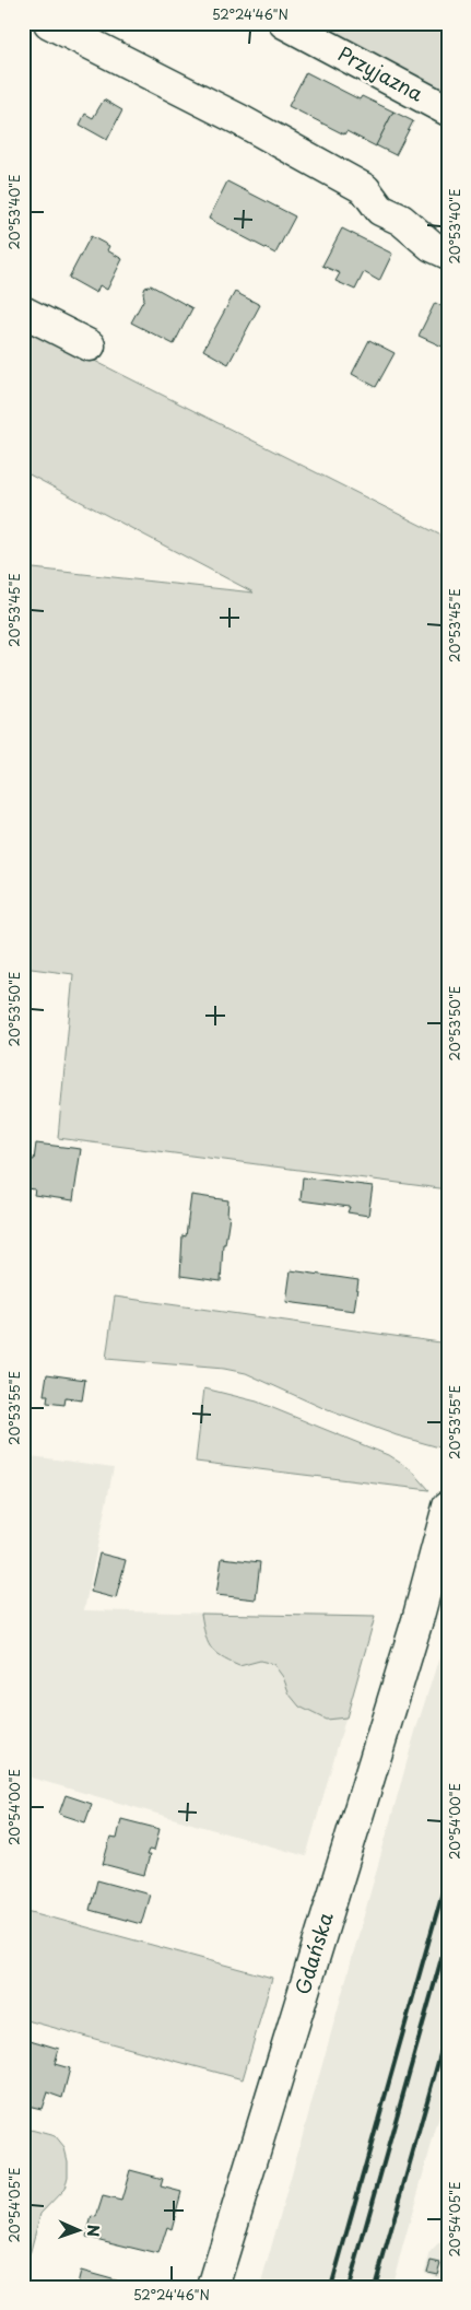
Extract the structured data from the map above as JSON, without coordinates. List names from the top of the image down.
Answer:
{
  "streets": {
    "street": ["Przyjazna", "Gdańska"]
  },
  "north": "right",
  "coordinates": [
    "52°24'46\"N",
    "20°53'40\"E",
    "20°53'45\"E",
    "20°53'50\"E",
    "20°53'55\"E",
    "20°54'00\"E",
    "20°54'05\"E"
  ]
}
